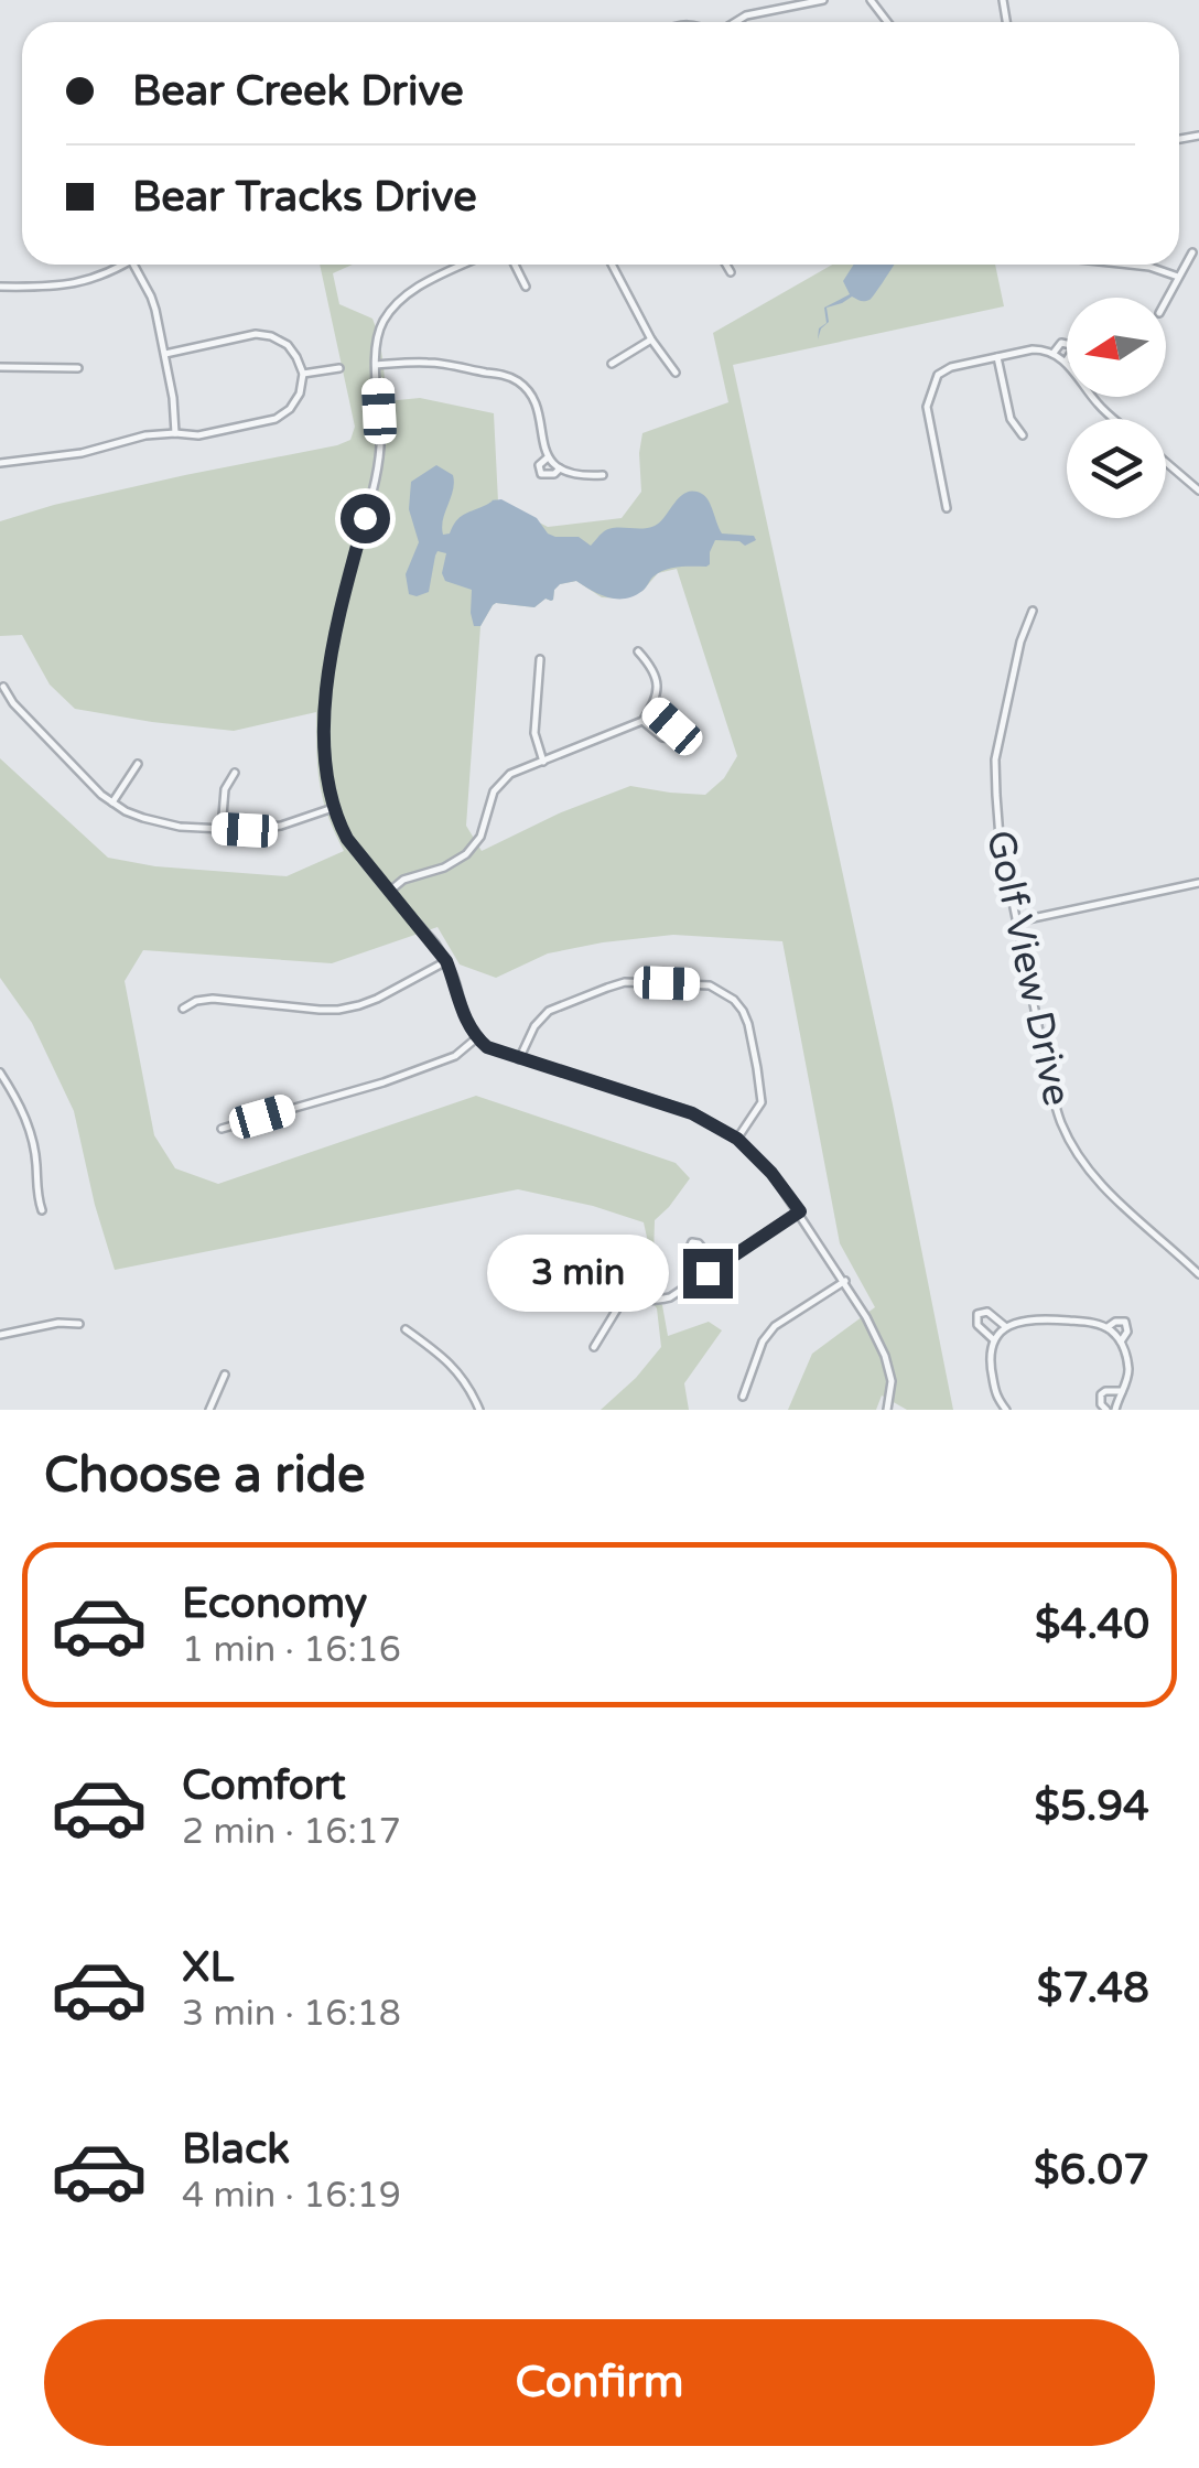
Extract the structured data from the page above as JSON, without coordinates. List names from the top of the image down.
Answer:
{
  "streets": {
    "street": ["Golf View Drive"]
  },
  "north": "left",
  "page": {
    "banner": ["Bear Creek Drive", "Bear Tracks Drive"],
    "bubble": "3 min",
    "heading": "Choose a ride",
    "list": [
      {
        "name": "Economy",
        "note": "1 min · 16:16",
        "value": "$4.40"
      },
      {
        "name": "Comfort",
        "note": "2 min · 16:17",
        "value": "$5.94"
      },
      {
        "name": "XL",
        "note": "3 min · 16:18",
        "value": "$7.48"
      },
      {
        "name": "Black",
        "note": "4 min · 16:19",
        "value": "$6.07"
      }
    ],
    "buttons": "Confirm"
  }
}
